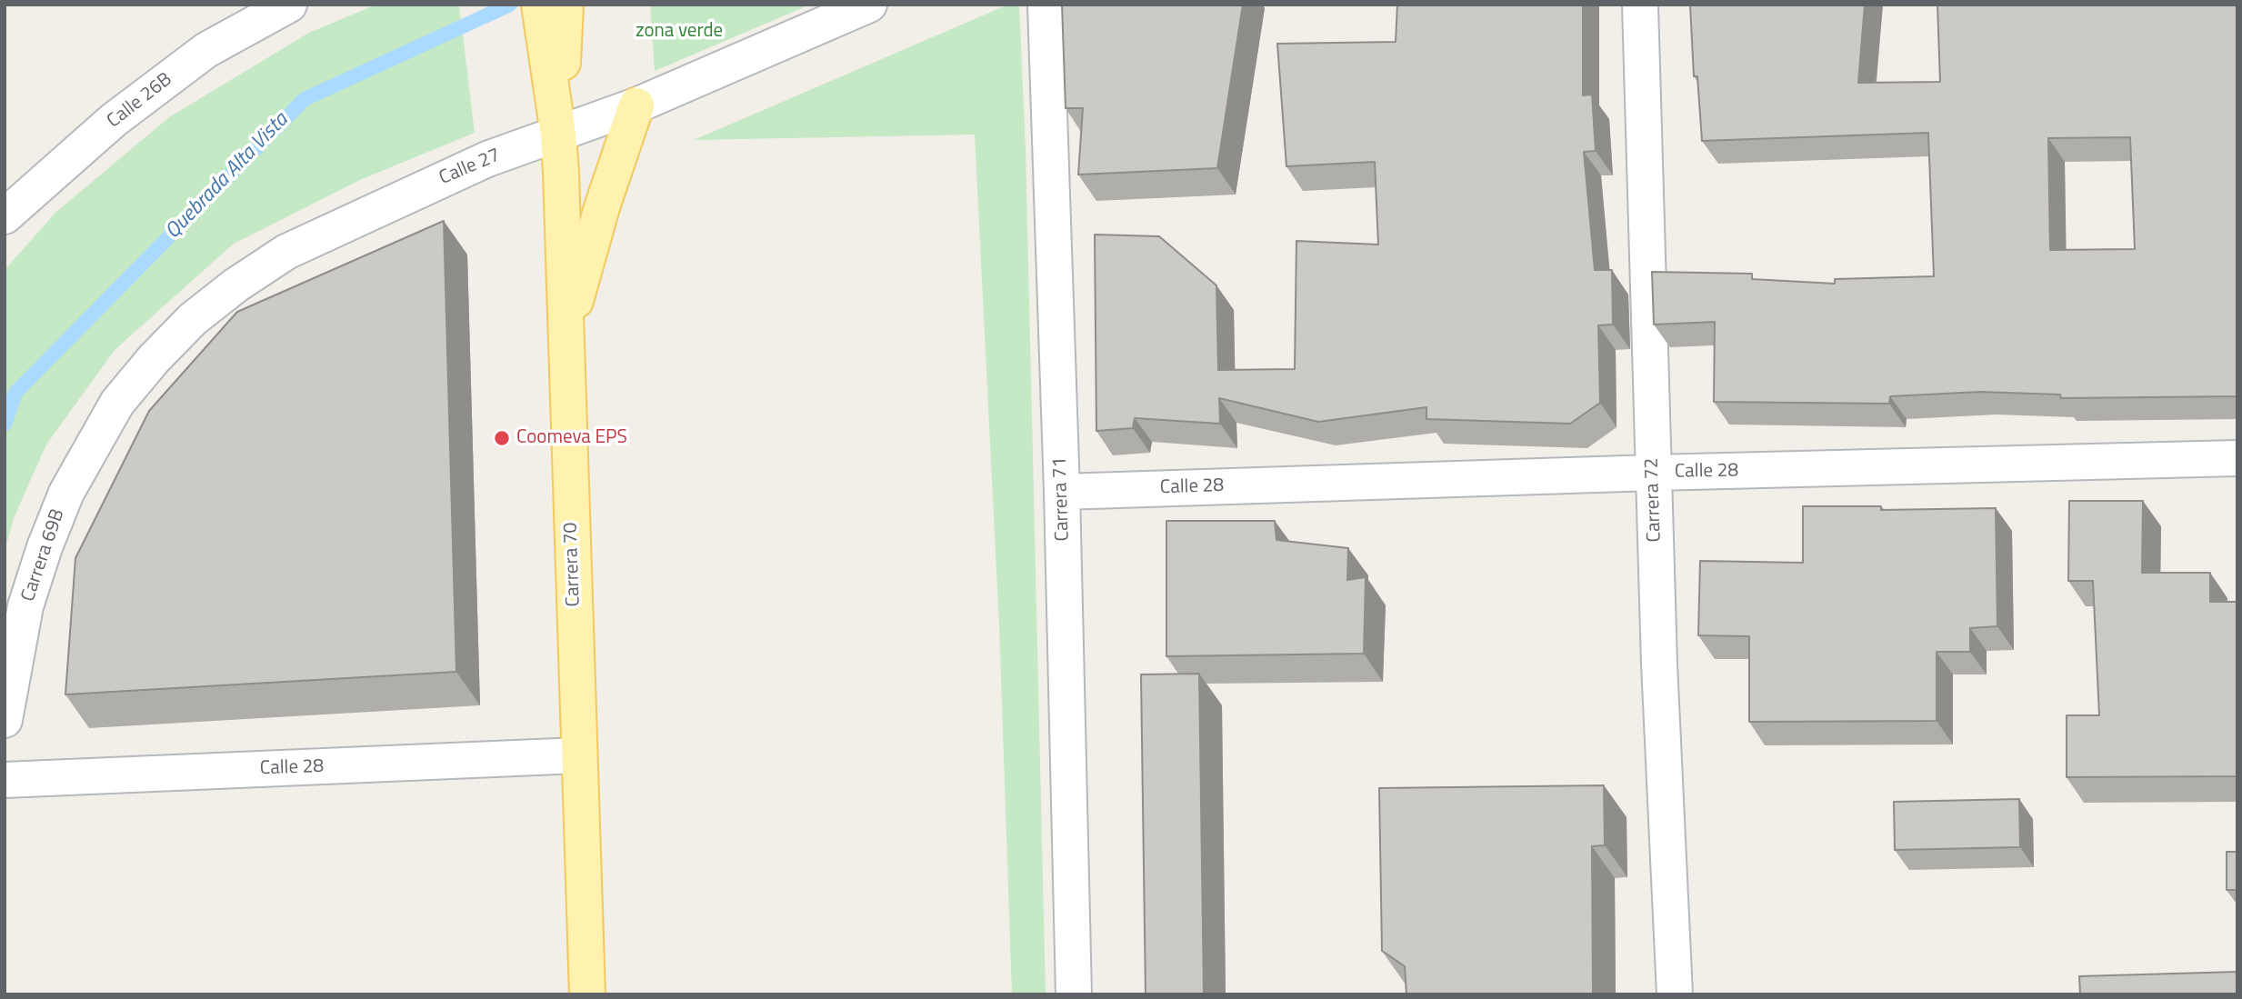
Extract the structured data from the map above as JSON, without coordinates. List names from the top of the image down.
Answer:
{
  "streets": {
    "main road": ["Carrera 70"],
    "street": [
      "Calle 26B",
      "Calle 27",
      "Calle 28",
      "Carrera 71",
      "Carrera 72",
      "Carrera 69B"
    ]
  },
  "crossings": [
    ["Calle 27", "Carrera 69B"],
    ["Calle 27", "Carrera 70"],
    ["Calle 28", "Carrera 71"],
    ["Calle 28", "Carrera 72"],
    ["Calle 28", "Carrera 70"]
  ],
  "water": ["Quebrada Alta Vista"],
  "parks": ["zona verde"],
  "places": ["Coomeva EPS"]
}
